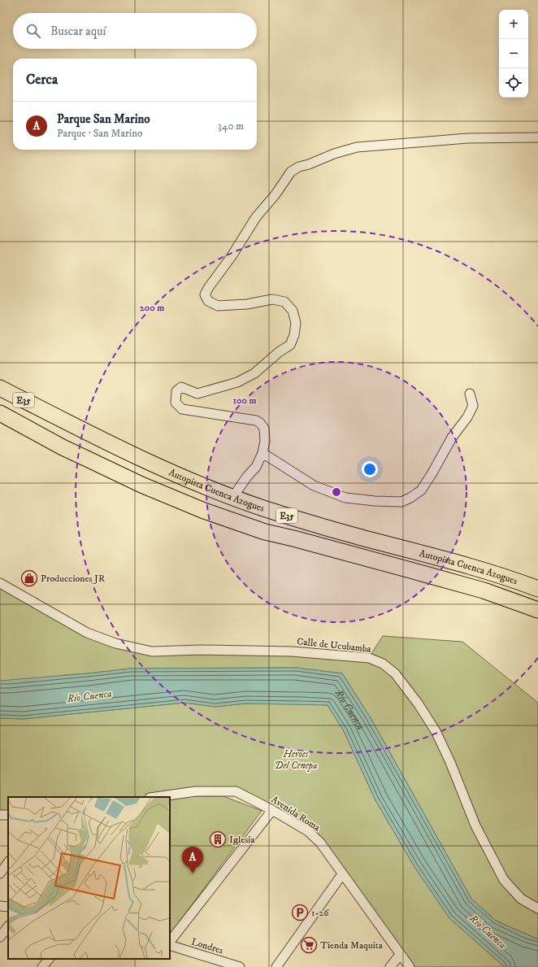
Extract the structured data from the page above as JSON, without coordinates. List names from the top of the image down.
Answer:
{
  "streets": {
    "highway": ["E35", "Autopista Cuenca Azogues"],
    "street": ["Calle de Ucubamba", "Avenida Roma", "Londres"]
  },
  "water": ["Río Cuenca"],
  "parks": ["Heroes Del Cenepa"],
  "places": {
    "shop": ["Producciones JR"],
    "building": ["Iglesia"],
    "parking": ["1-26"],
    "supermarket": ["Tienda Maquita"]
  },
  "page": {
    "map_buttons": ["+", "−"],
    "search": "Buscar aquí",
    "heading": "Cerca",
    "list": [
      {
        "mark": "A",
        "name": "Parque San Marino",
        "note": "Parque · San Marino",
        "value": "340 m"
      }
    ],
    "pins": "A"
  },
  "rings": ["200 m", "100 m"]
}
